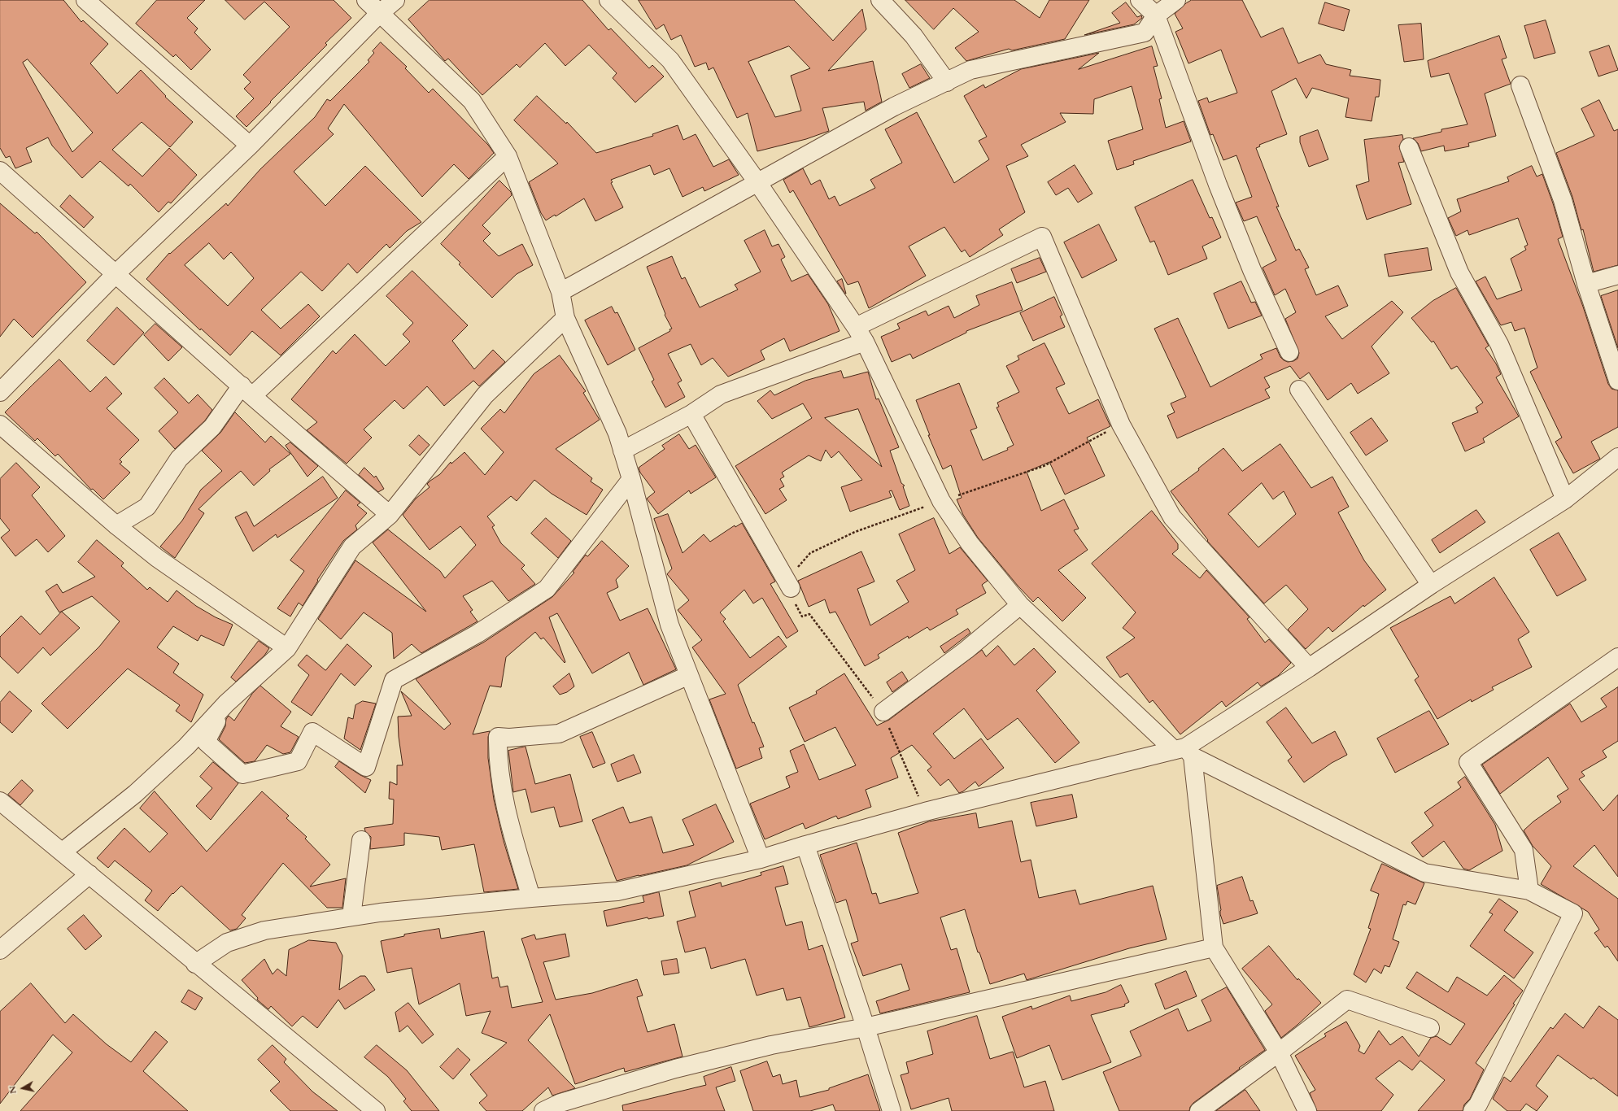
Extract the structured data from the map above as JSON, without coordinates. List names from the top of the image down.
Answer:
{
  "north": "left"
}
